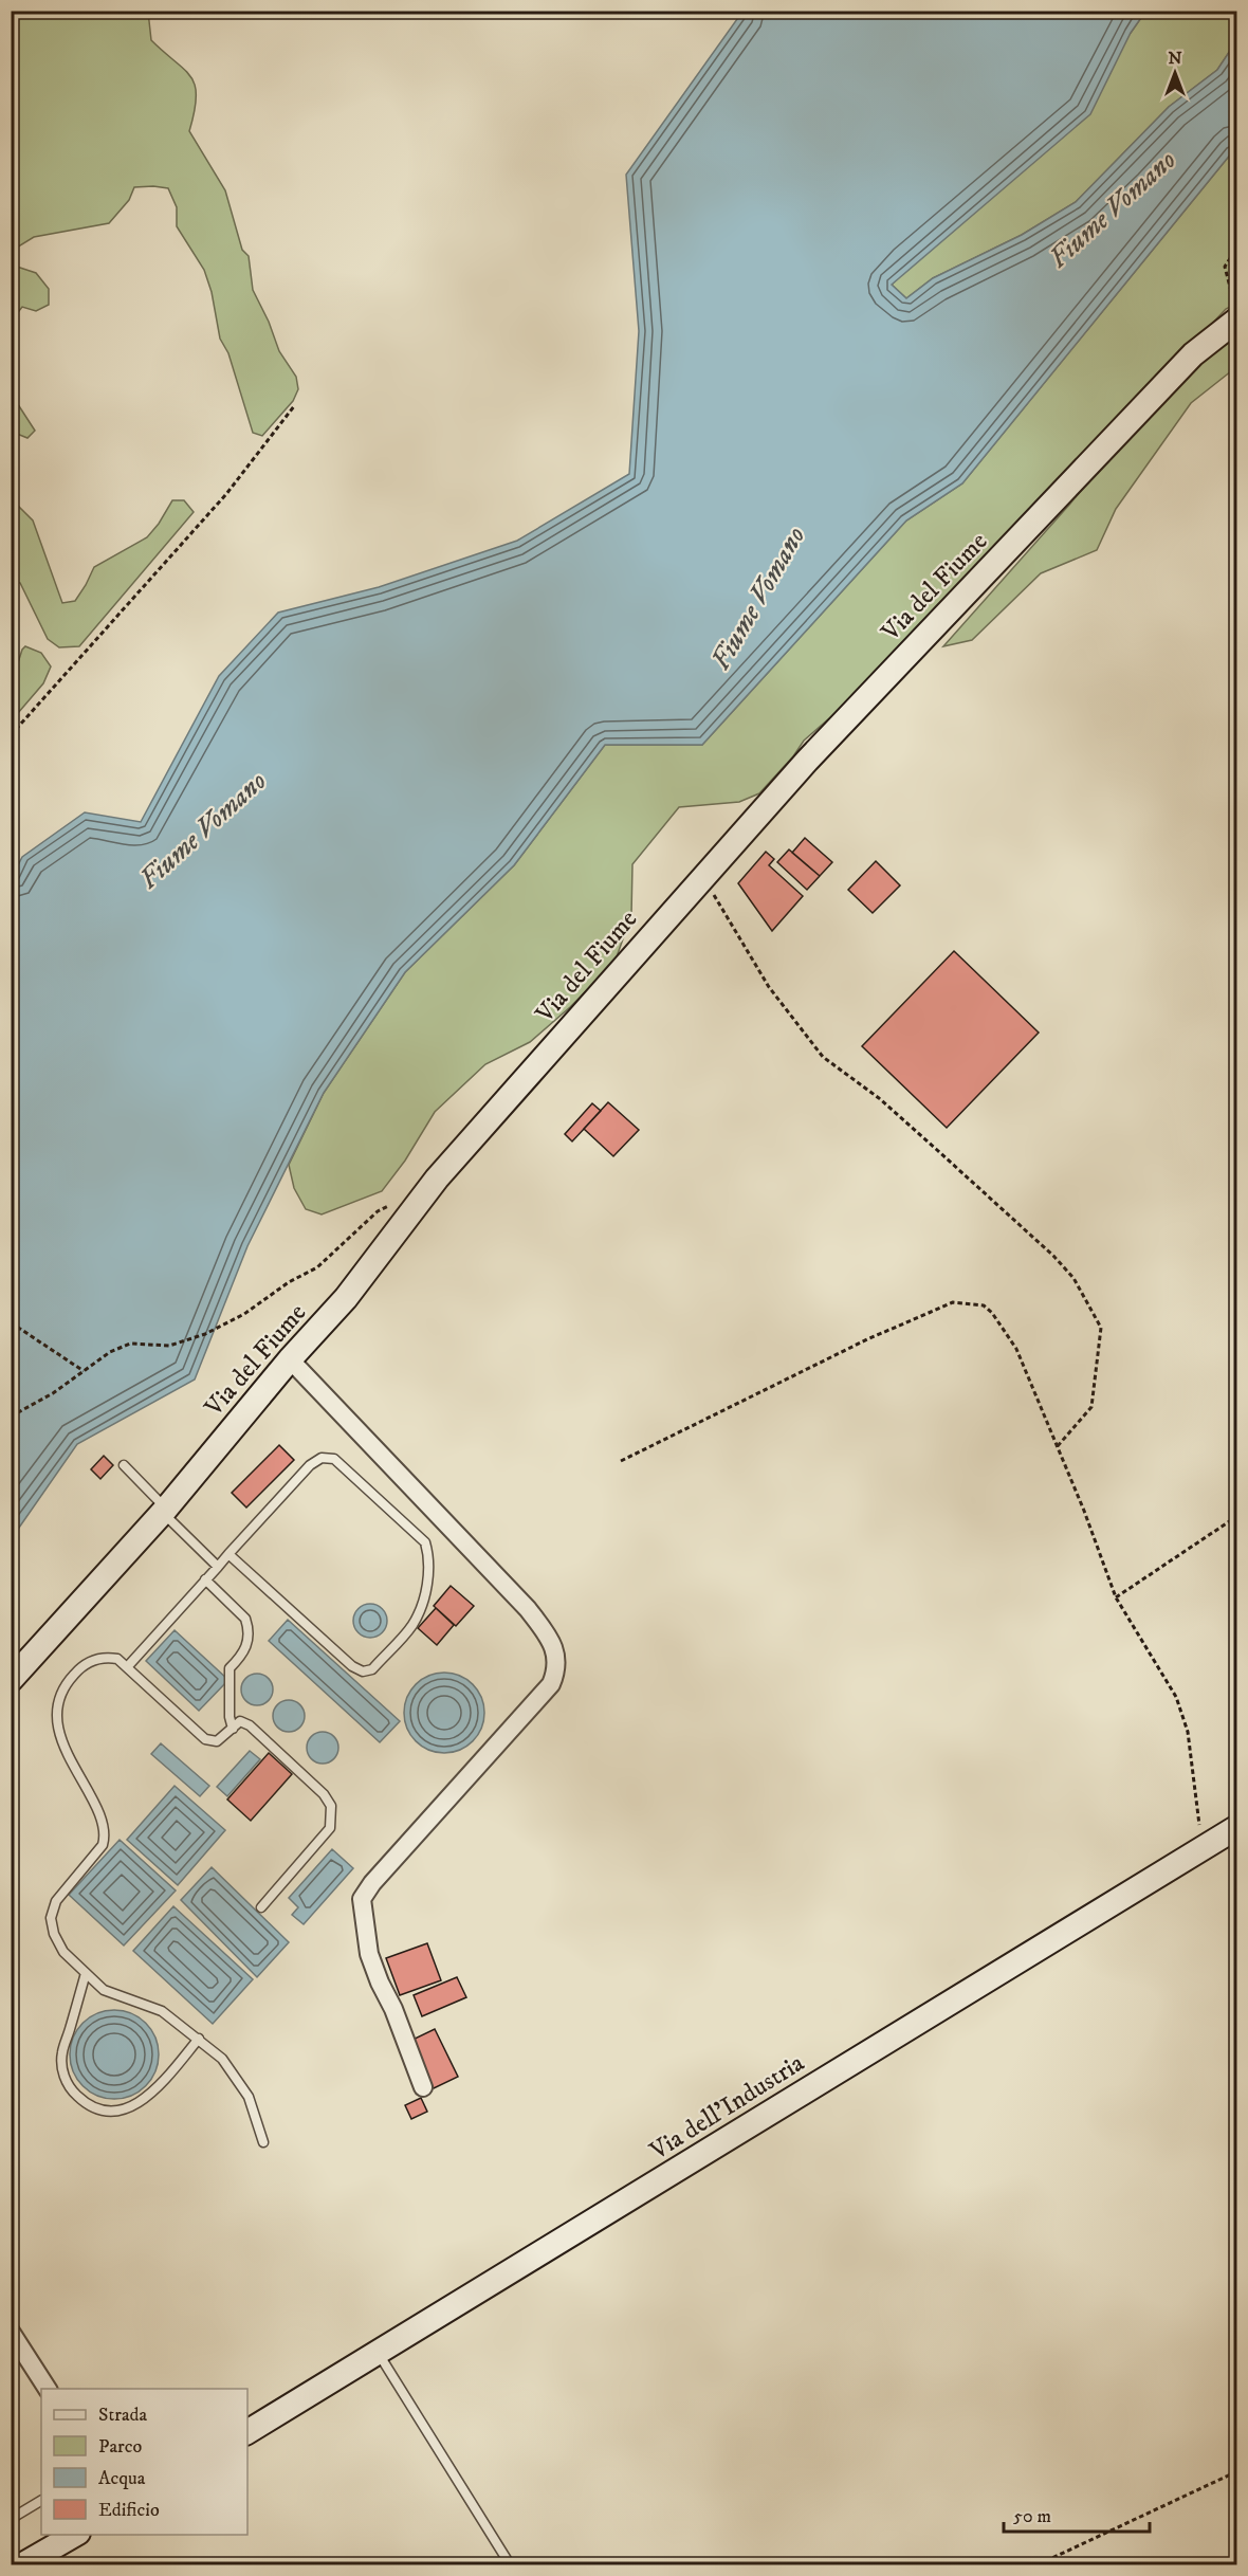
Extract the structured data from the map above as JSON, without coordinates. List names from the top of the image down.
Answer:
{
  "streets": {
    "street": ["Via del Fiume", "Via dell'Industria"]
  },
  "water": ["Fiume Vomano"],
  "legend": [
    "Strada",
    "Parco",
    "Acqua",
    "Edificio"
  ],
  "scale_bar": "50 m",
  "north": "top"
}
